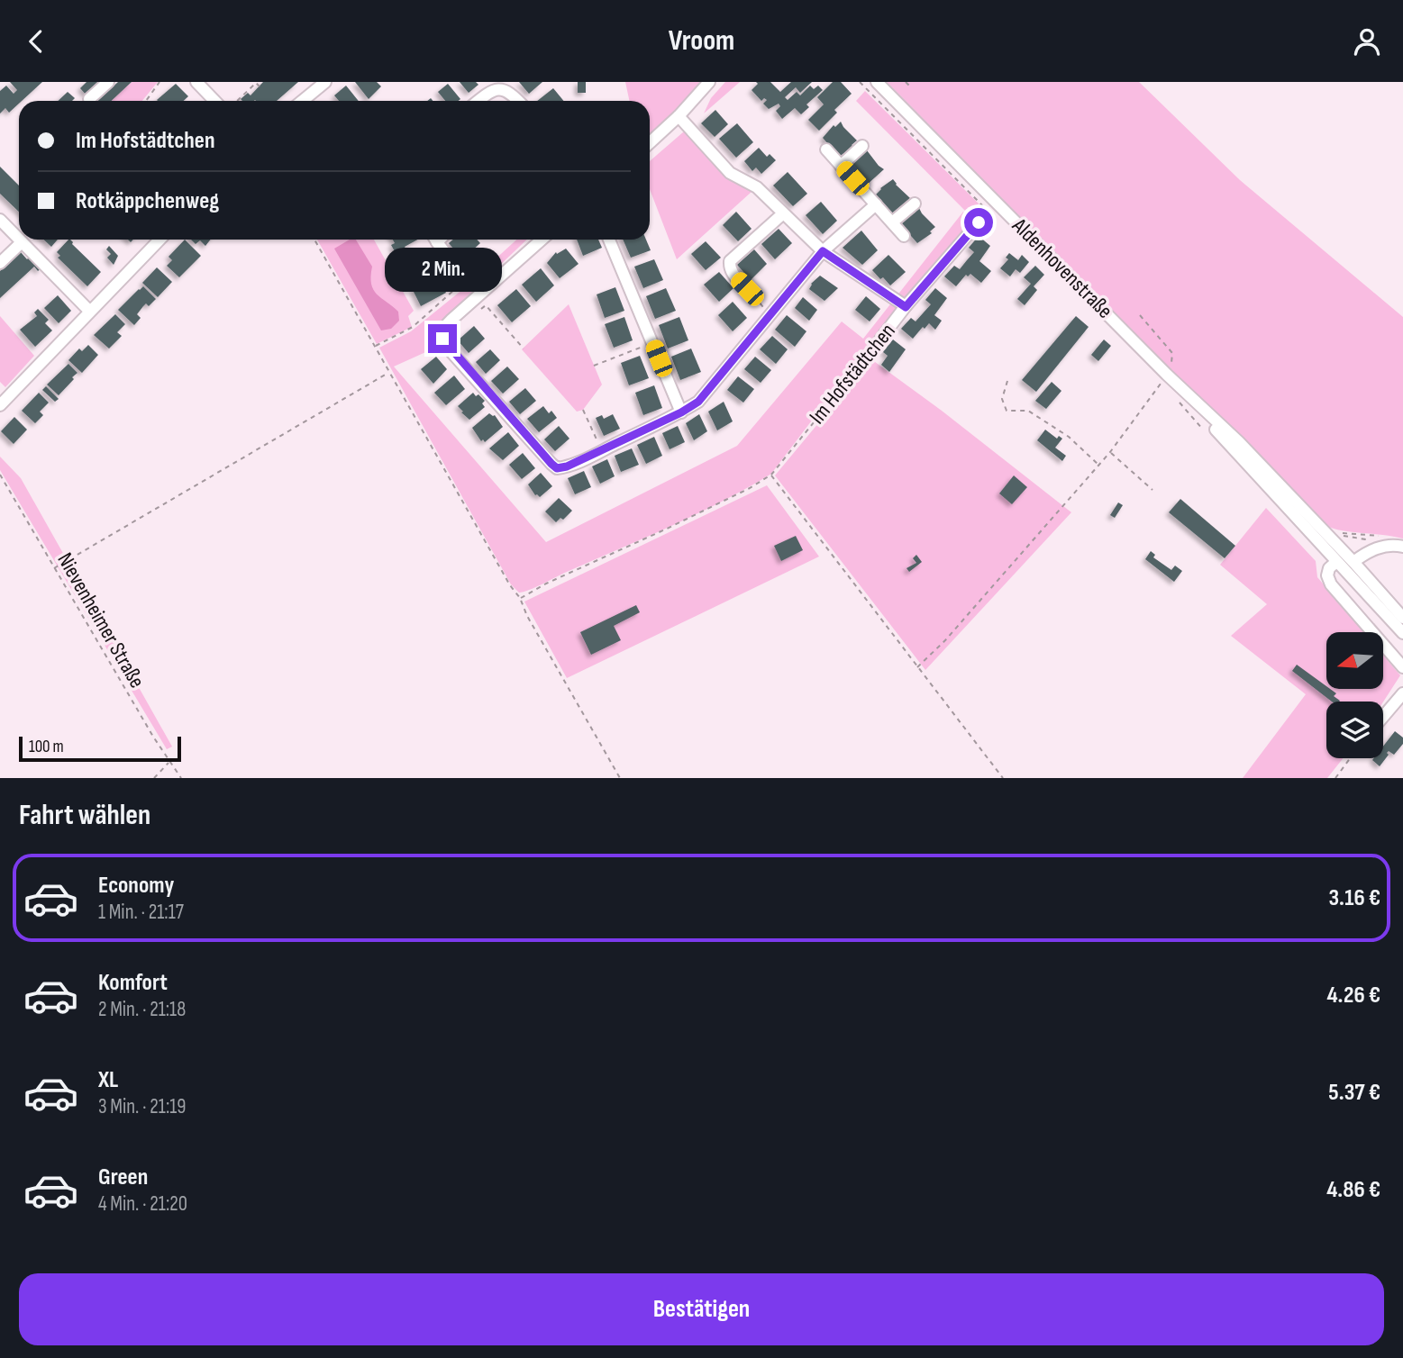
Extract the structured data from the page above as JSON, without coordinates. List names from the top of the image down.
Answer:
{
  "streets": {
    "street": ["Aldenhovenstraße", "Im Hofstädtchen"],
    "path": ["Nievenheimer Straße"]
  },
  "scale_bar": "100 m",
  "north": "left",
  "page": {
    "header": "Vroom",
    "banner": ["Im Hofstädtchen", "Rotkäppchenweg"],
    "bubble": "2 Min.",
    "scale": "100 m",
    "heading": "Fahrt wählen",
    "list": [
      {
        "name": "Economy",
        "note": "1 Min. · 21:17",
        "value": "3.16 €"
      },
      {
        "name": "Komfort",
        "note": "2 Min. · 21:18",
        "value": "4.26 €"
      },
      {
        "name": "XL",
        "note": "3 Min. · 21:19",
        "value": "5.37 €"
      },
      {
        "name": "Green",
        "note": "4 Min. · 21:20",
        "value": "4.86 €"
      }
    ],
    "buttons": "Bestätigen"
  }
}
